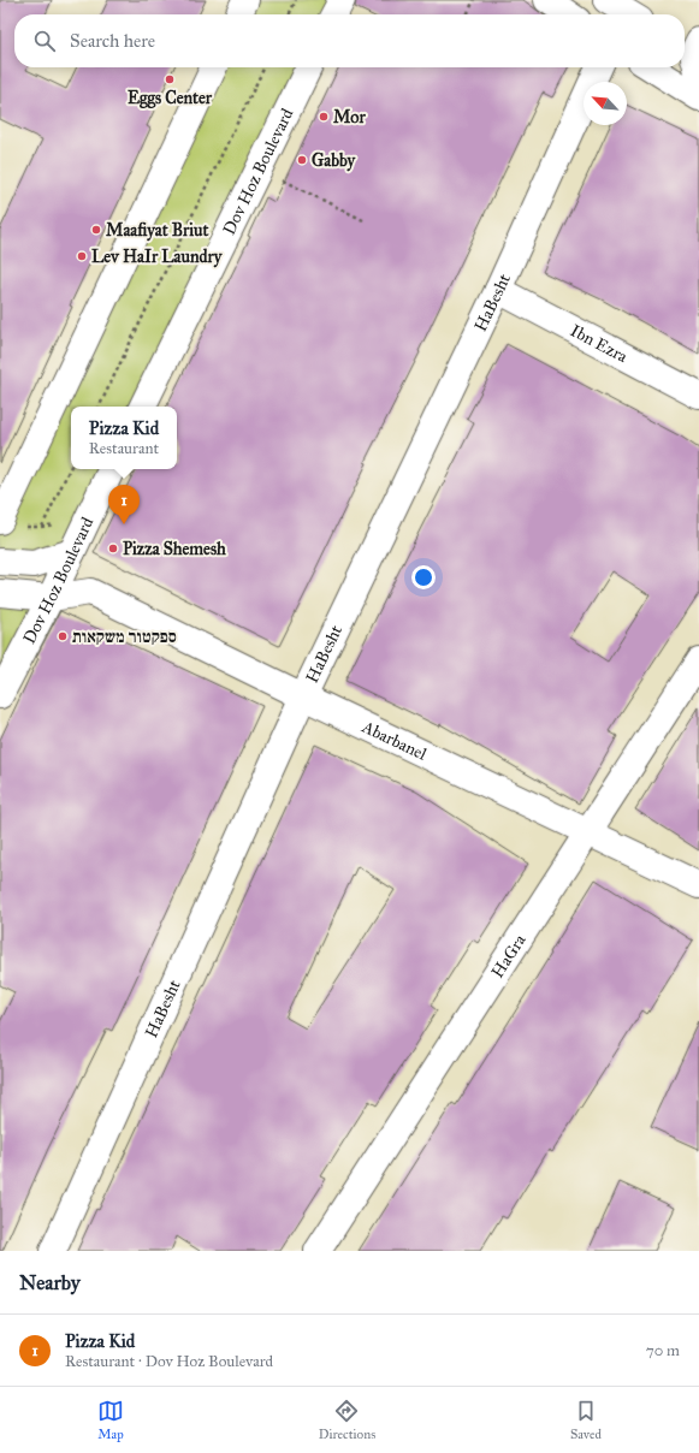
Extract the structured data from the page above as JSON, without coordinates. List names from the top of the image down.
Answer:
{
  "streets": {
    "street": [
      "Dov Hoz Boulevard",
      "HaBesht",
      "Ibn Ezra",
      "Abarbanel",
      "HaGra"
    ]
  },
  "crossings": [
    ["HaBesht", "Ibn Ezra"],
    ["HaBesht", "Abarbanel"],
    ["Abarbanel", "HaGra"]
  ],
  "places": [
    "Eggs Center",
    "Mor",
    "Gabby",
    "Maafiyat Briut",
    "Lev HaIr Laundry",
    "Pizza Shemesh",
    "ספקטור משקאות"
  ],
  "north": "top left",
  "page": {
    "search": "Search here",
    "popup": ["Pizza Kid", "Restaurant"],
    "pins": "1",
    "heading": "Nearby",
    "list": [
      {
        "mark": "1",
        "name": "Pizza Kid",
        "note": "Restaurant · Dov Hoz Boulevard",
        "value": "70 m"
      }
    ],
    "nav": ["Map", "Directions", "Saved"]
  }
}
